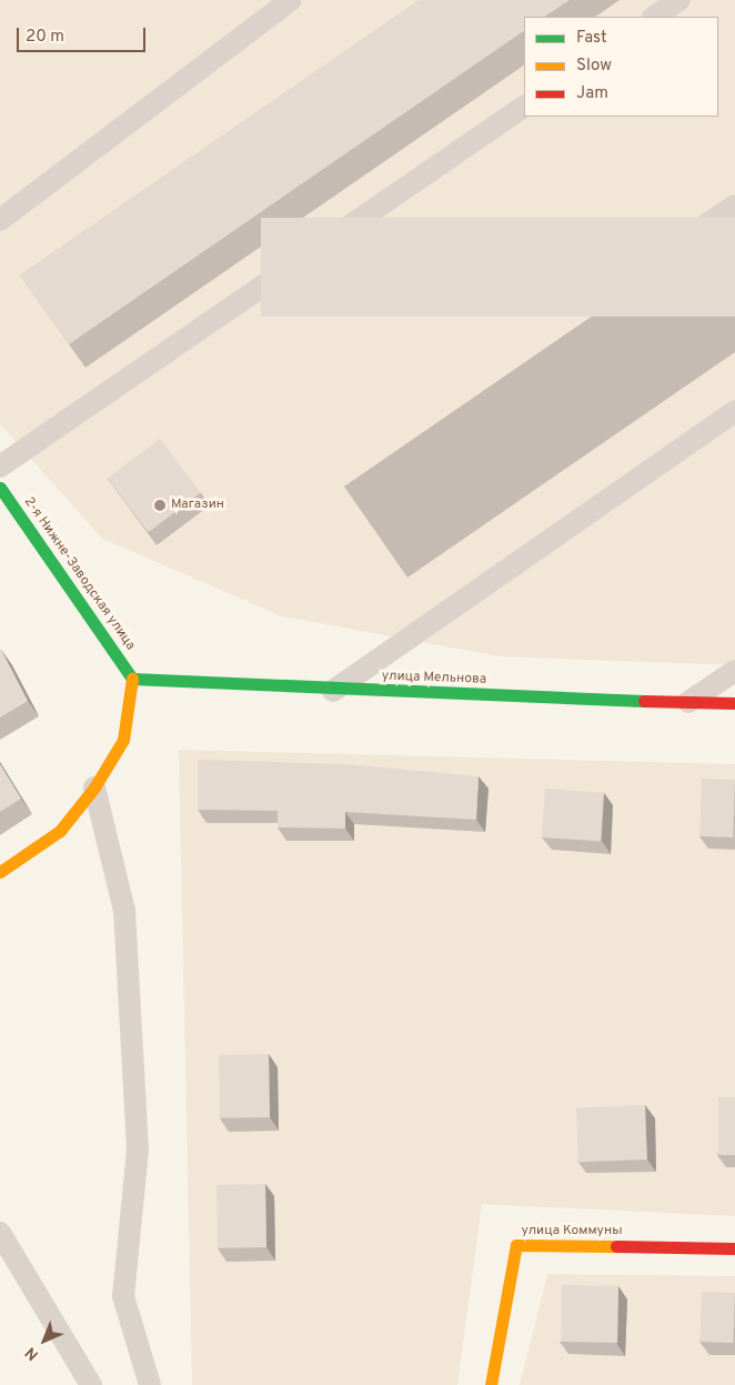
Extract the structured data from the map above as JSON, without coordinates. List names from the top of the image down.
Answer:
{
  "streets": {
    "main road": ["2-я Нижне-Заводская улица", "улица Мельнова", "улица Коммуны"]
  },
  "crossings": [
    ["2-я Нижне-Заводская улица", "улица Мельнова"]
  ],
  "places": ["Магазин"],
  "legend": ["Fast", "Slow", "Jam"],
  "scale_bar": "20 m",
  "north": "bottom left"
}
